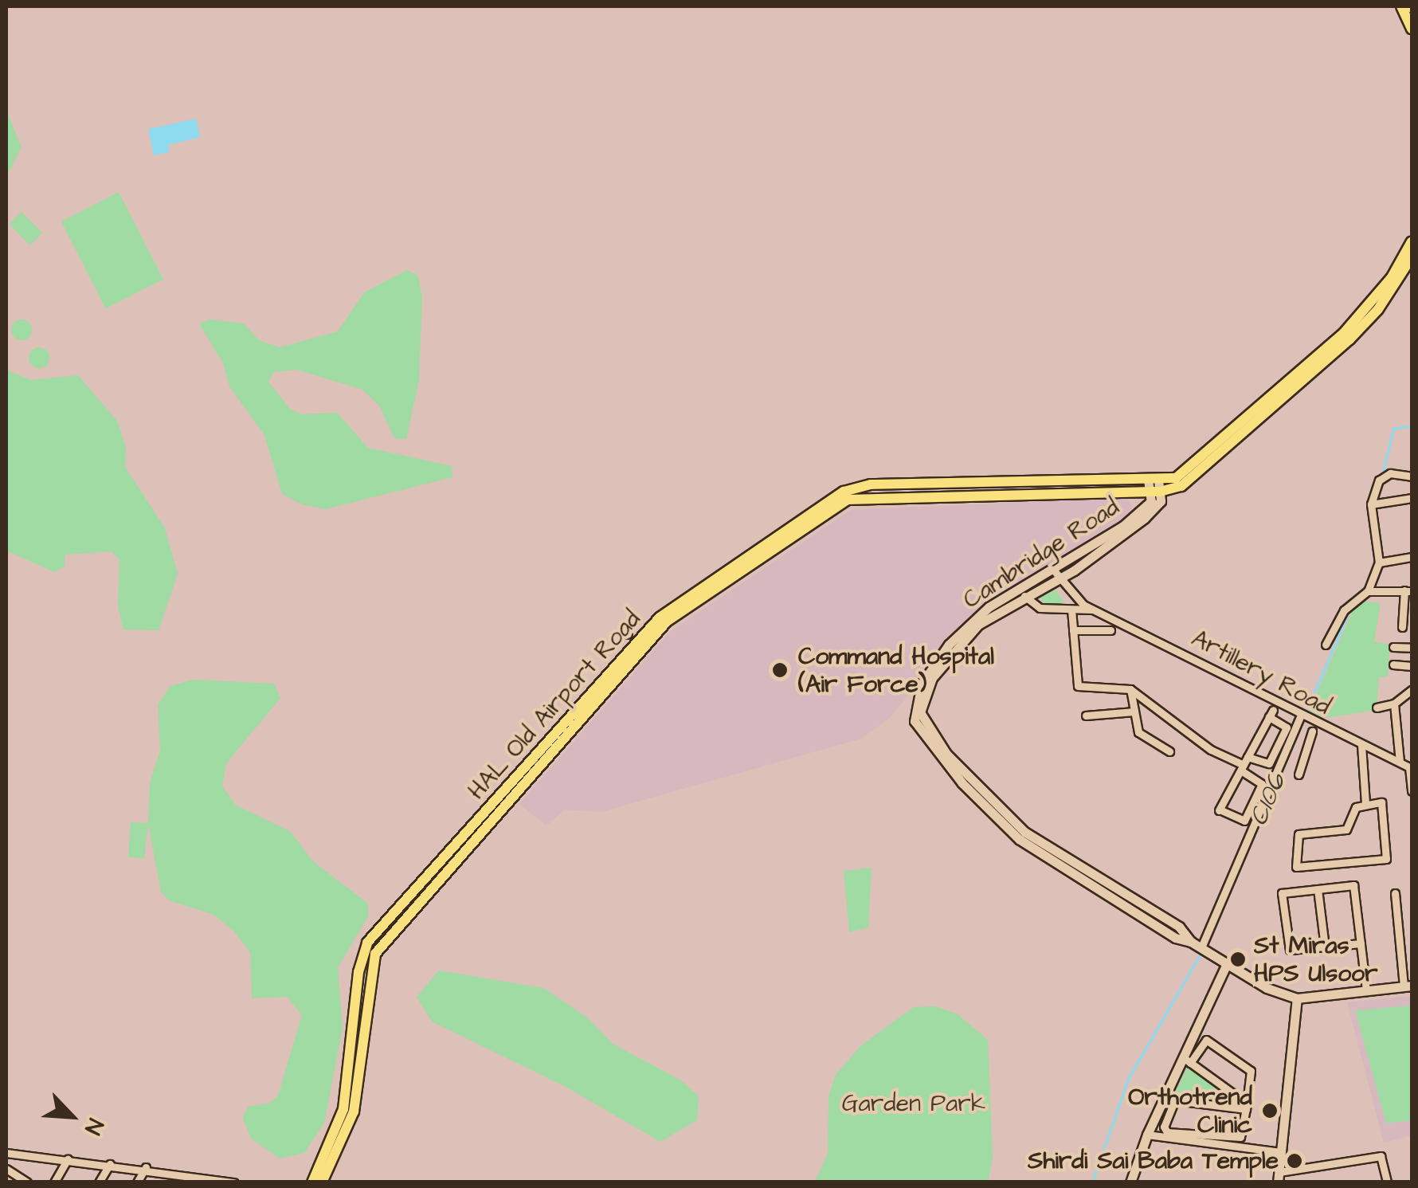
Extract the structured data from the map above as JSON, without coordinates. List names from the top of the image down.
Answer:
{
  "streets": {
    "main road": ["HAL Old Airport Road"],
    "street": ["Cambridge Road", "Artillery Road"]
  },
  "crossings": [
    ["Cambridge Road", "Artillery Road"],
    ["Cambridge Road", "HAL Old Airport Road"]
  ],
  "water": ["C106"],
  "parks": ["Garden Park"],
  "places": [
    "Command Hospital (Air Force)",
    "St Miras HPS Ulsoor",
    "Orthotrend Clinic",
    "Shirdi Sai Baba Temple"
  ],
  "north": "bottom right"
}
